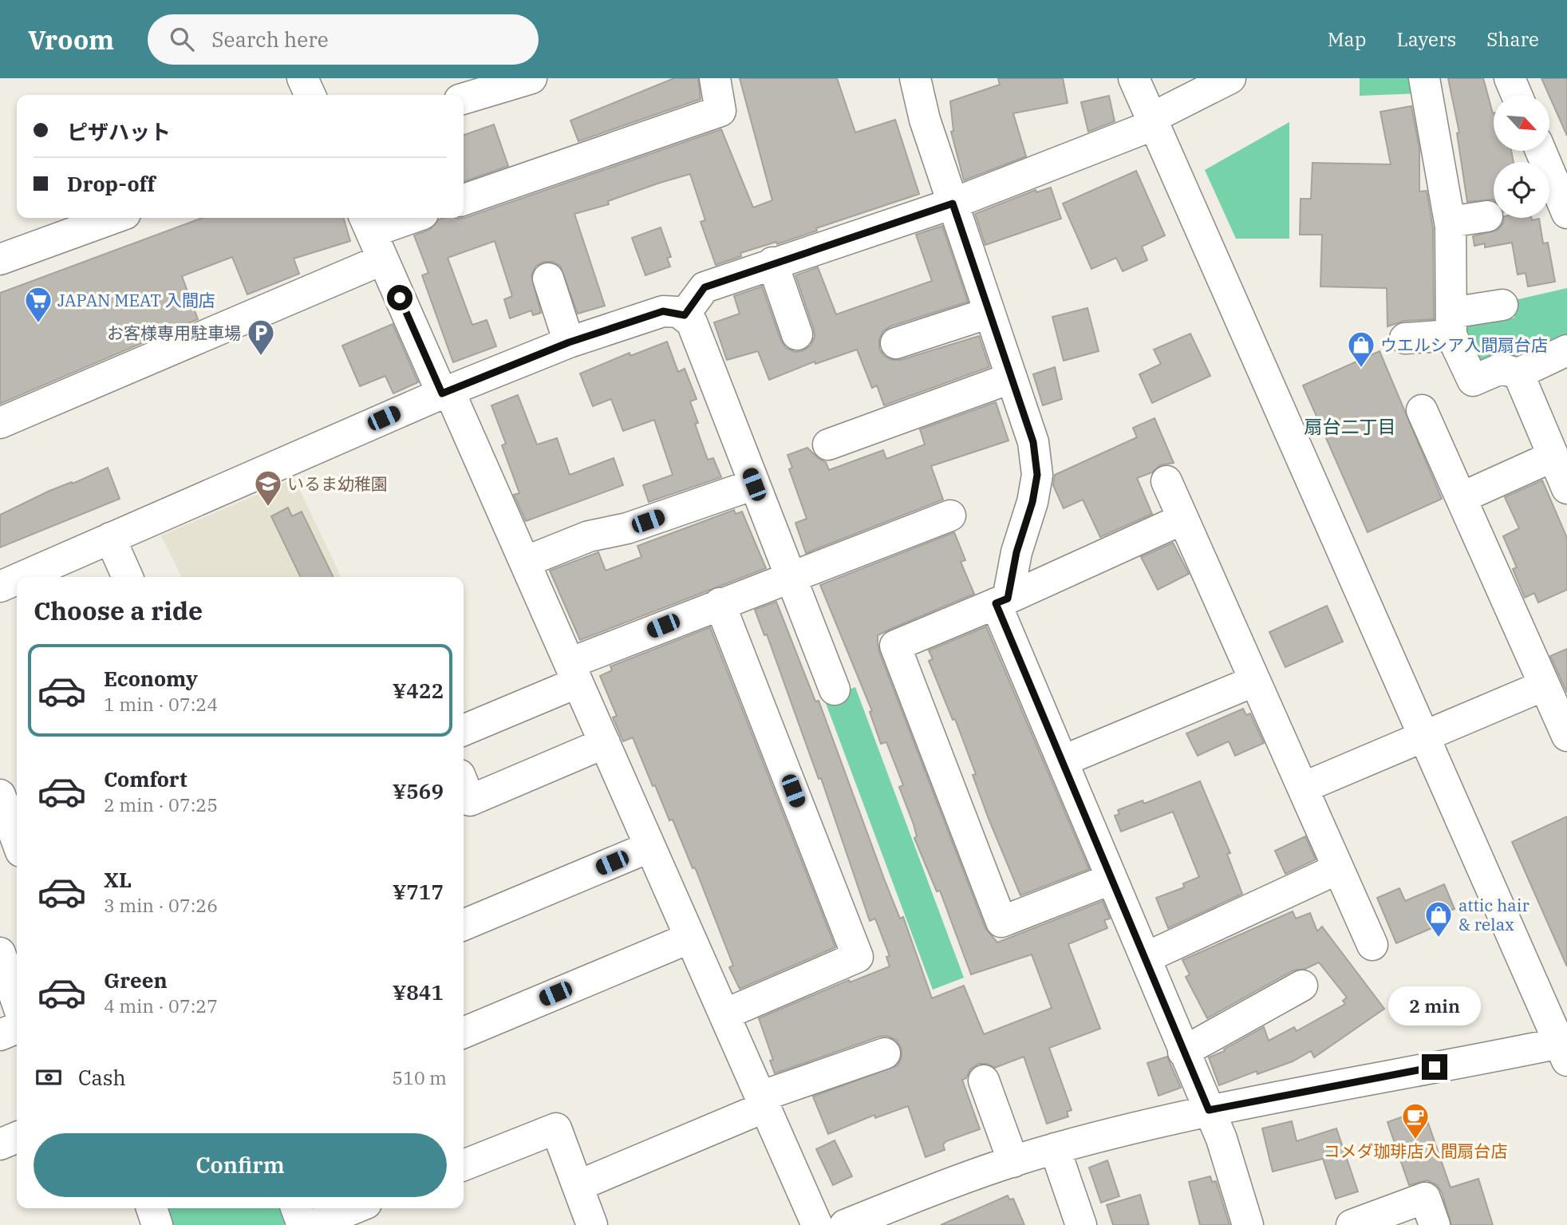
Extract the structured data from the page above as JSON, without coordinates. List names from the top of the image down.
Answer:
{
  "districts": ["扇台二丁目"],
  "places": {
    "supermarket": ["JAPAN MEAT 入間店"],
    "parking": ["お客様専用駐車場"],
    "shop": ["ウエルシア入間扇台店", "attic hair & relax"],
    "school or university": ["いるま幼稚園"],
    "cafe": ["コメダ珈琲店入間扇台店"]
  },
  "north": "bottom right",
  "page": {
    "header": "Vroom",
    "search": "Search here",
    "nav": ["Map", "Layers", "Share"],
    "banner": ["ピザハット", "Drop-off"],
    "heading": "Choose a ride",
    "list": [
      {
        "name": "Economy",
        "note": "1 min · 07:24",
        "value": "¥422"
      },
      {
        "name": "Comfort",
        "note": "2 min · 07:25",
        "value": "¥569"
      },
      {
        "name": "XL",
        "note": "3 min · 07:26",
        "value": "¥717"
      },
      {
        "name": "Green",
        "note": "4 min · 07:27",
        "value": "¥841"
      }
    ],
    "bubble": "2 min",
    "pay": ["Cash", "510 m"],
    "buttons": "Confirm"
  }
}
